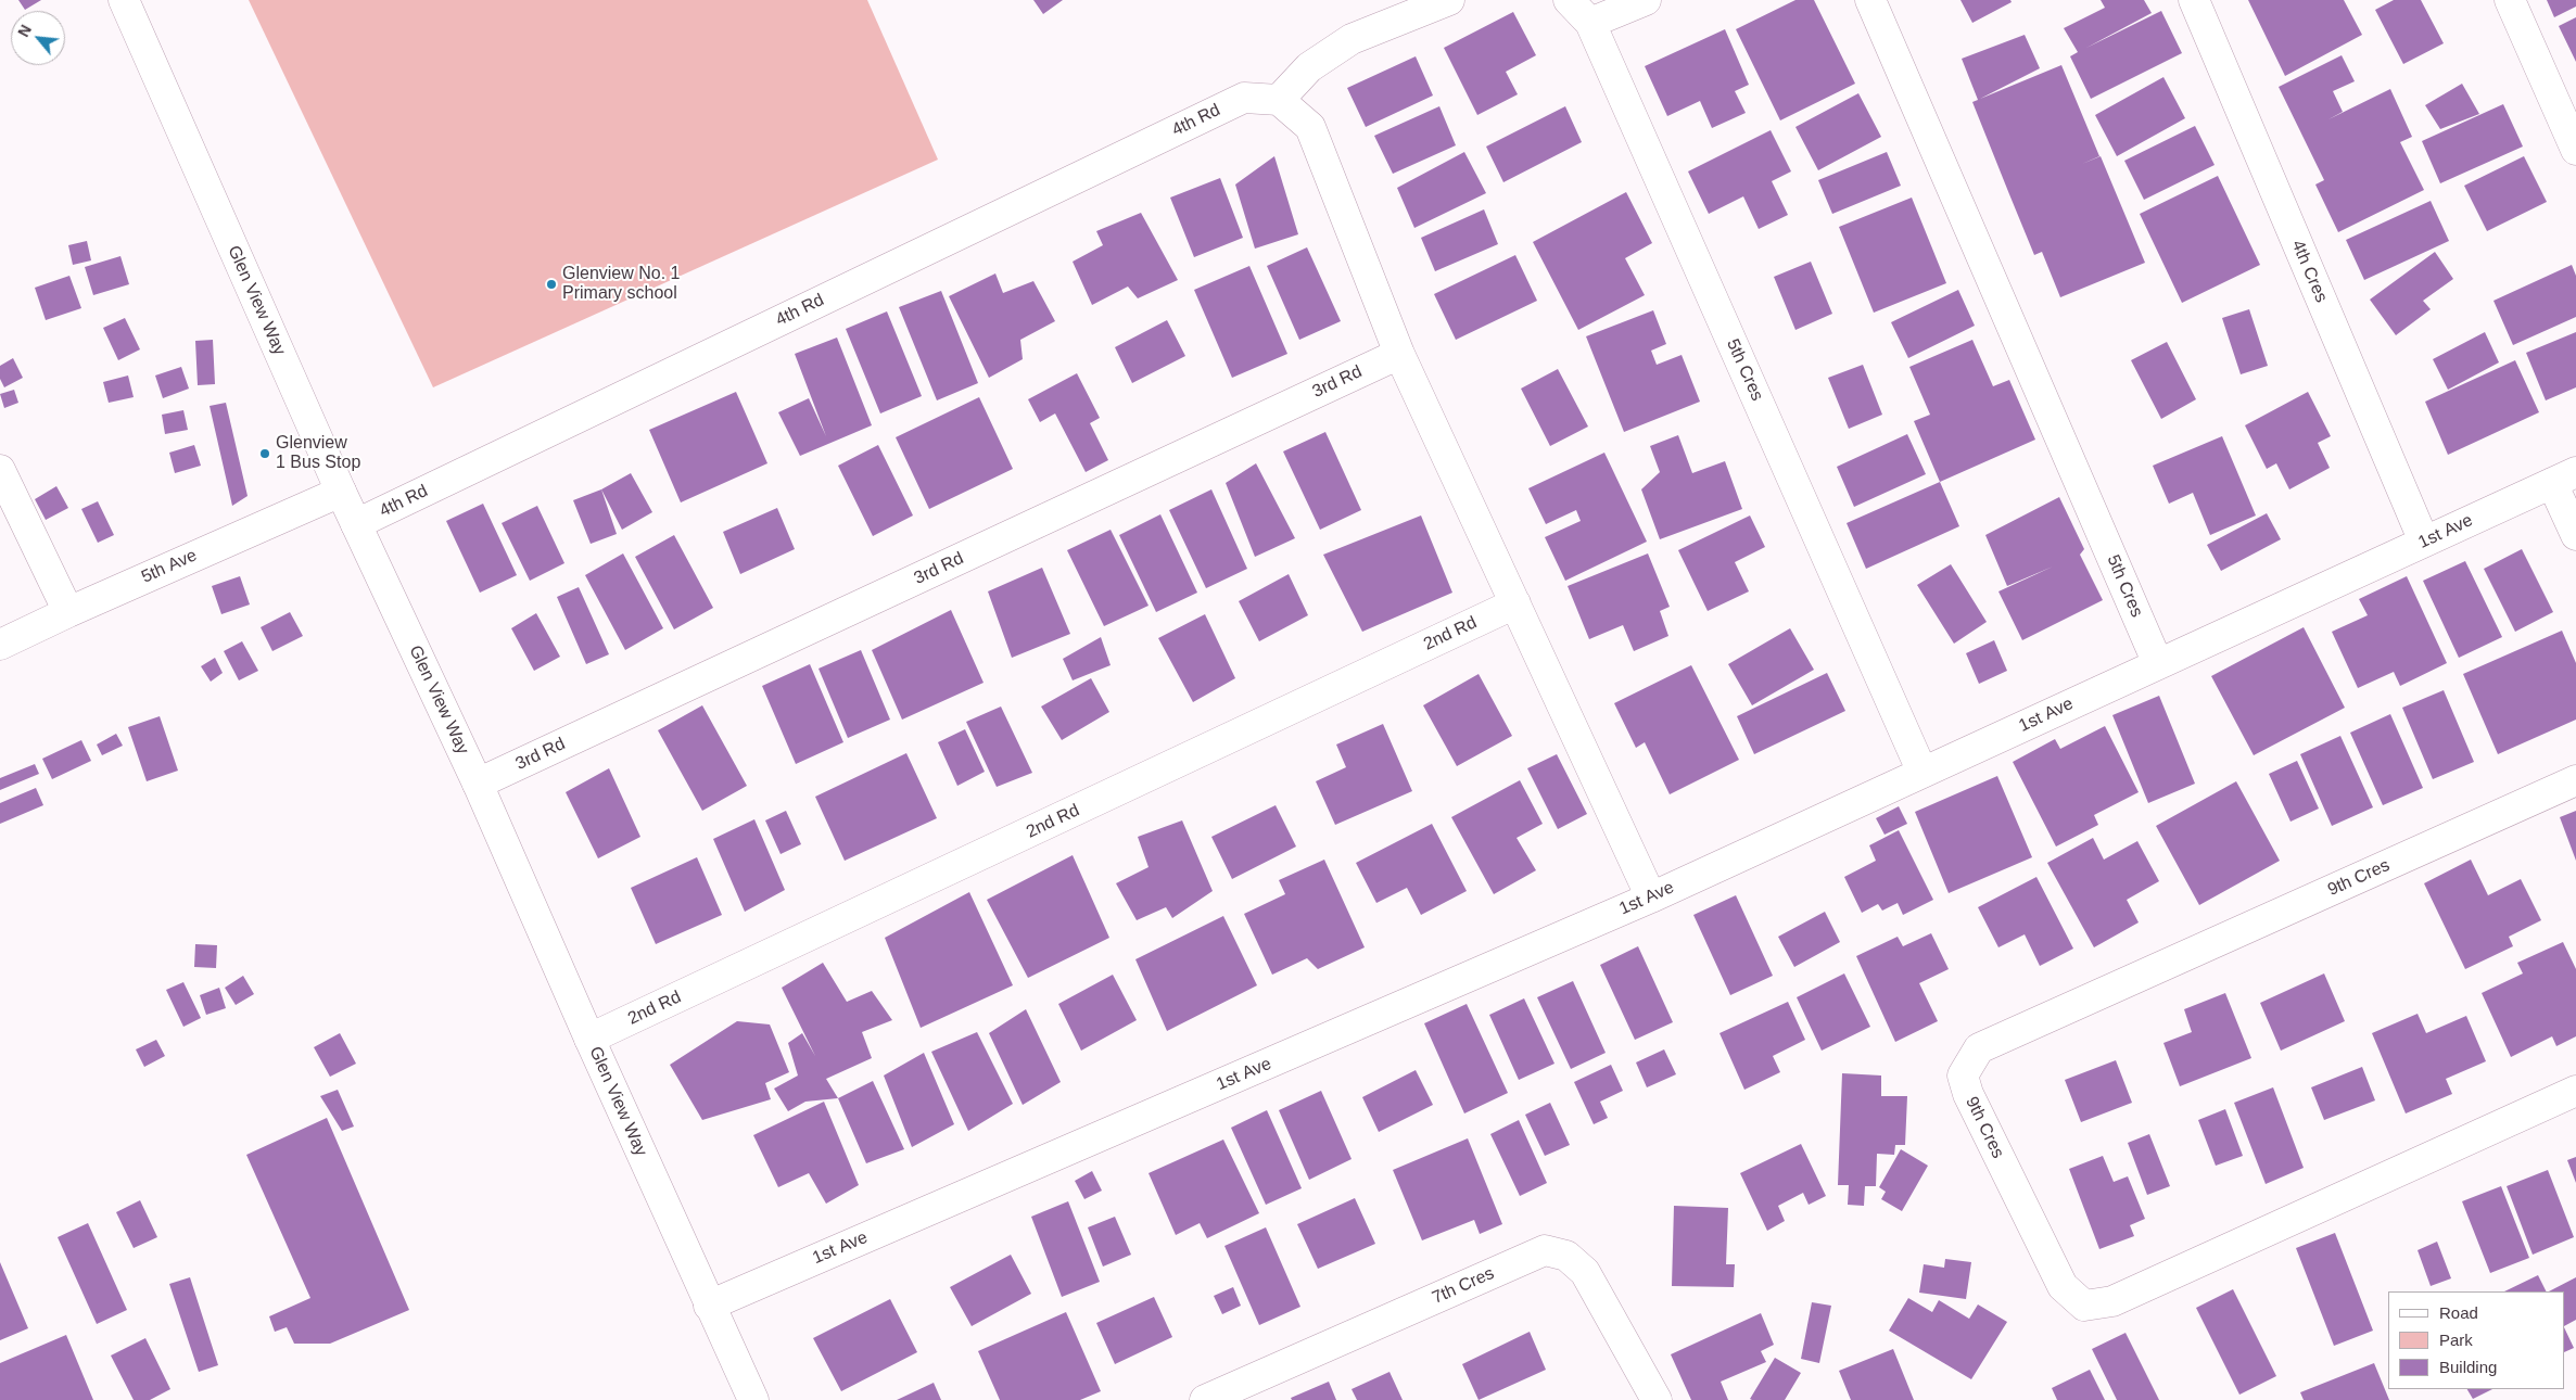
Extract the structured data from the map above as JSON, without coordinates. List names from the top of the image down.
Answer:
{
  "streets": {
    "street": [
      "4th Rd",
      "4th Cres",
      "Glen View Way",
      "5th Cres",
      "3rd Rd",
      "1st Ave",
      "5th Ave",
      "2nd Rd",
      "9th Cres",
      "7th Cres"
    ]
  },
  "crossings": [
    ["4th Rd", "Glen View Way"],
    ["4th Cres", "1st Ave"],
    ["Glen View Way", "3rd Rd"],
    ["Glen View Way", "1st Ave"],
    ["Glen View Way", "5th Ave"],
    ["Glen View Way", "2nd Rd"],
    ["5th Cres", "1st Ave"]
  ],
  "places": ["Glenview No. 1 Primary school", "Glenview 1 Bus Stop"],
  "legend": ["Road", "Park", "Building"],
  "north": "top left"
}
